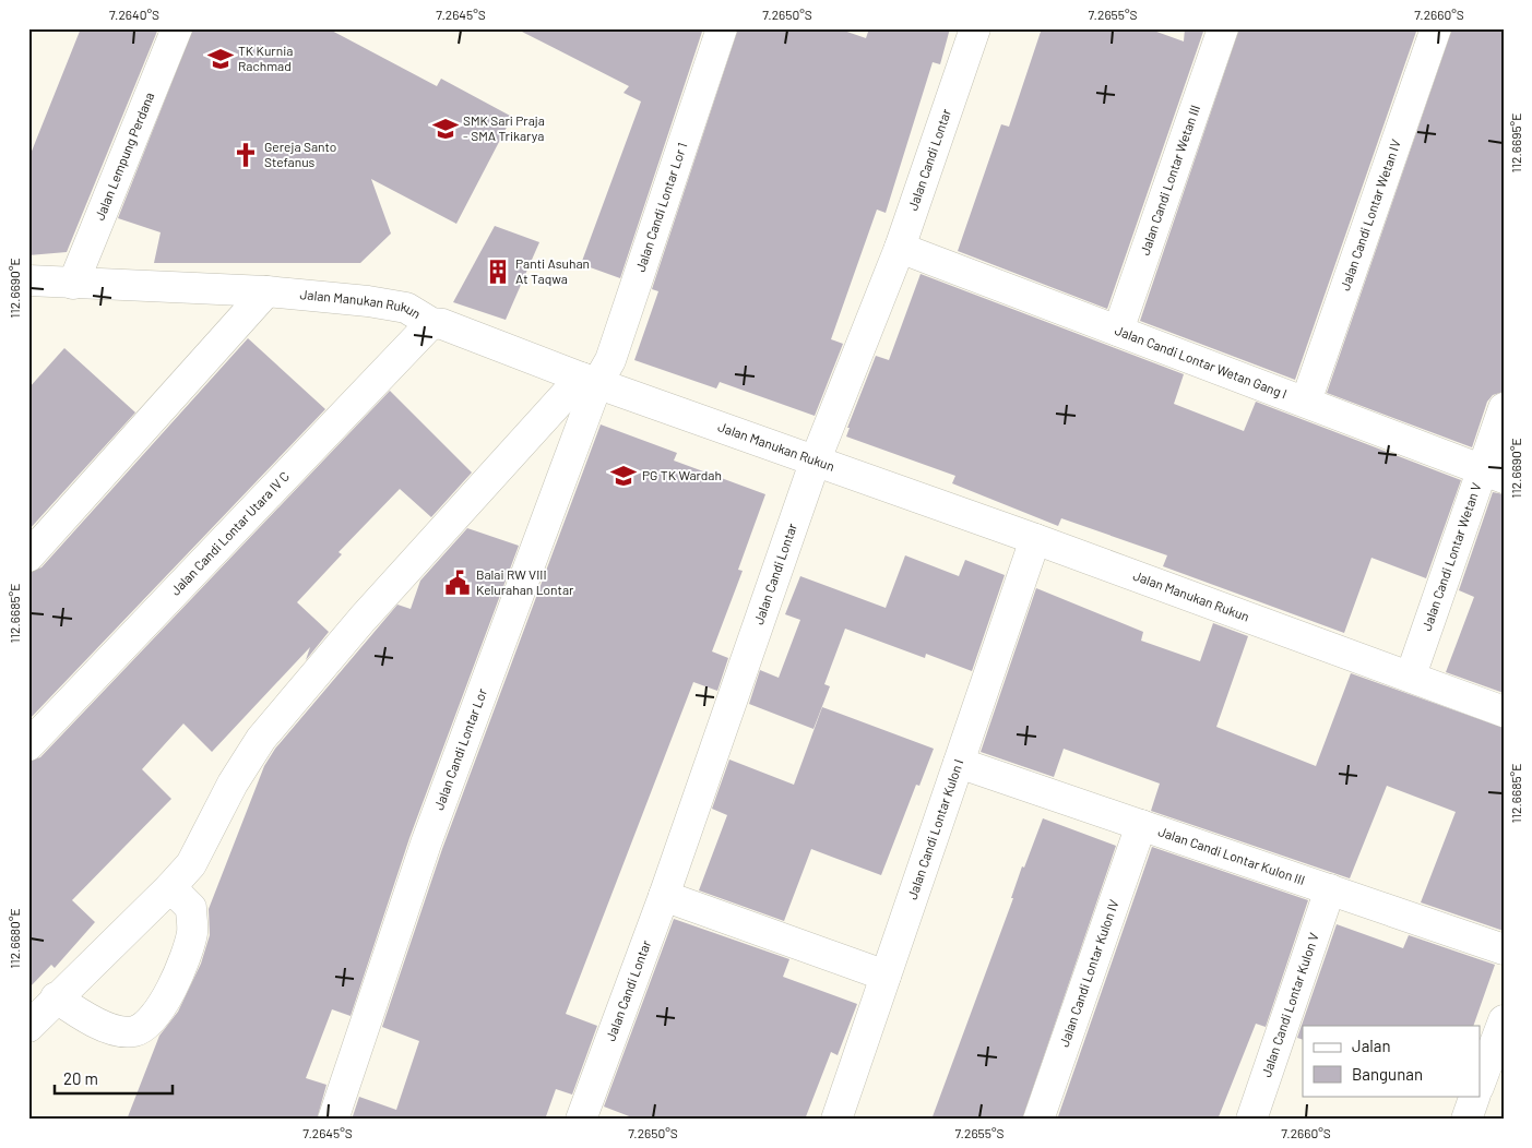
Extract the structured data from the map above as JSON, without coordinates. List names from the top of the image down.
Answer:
{
  "streets": {
    "street": [
      "Jalan Lempung Perdana",
      "Jalan Candi Lontar",
      "Jalan Candi Lontar Wetan III",
      "Jalan Candi Lontar Lor 1",
      "Jalan Candi Lontar Wetan IV",
      "Jalan Manukan Rukun",
      "Jalan Candi Lontar Wetan Gang I",
      "Jalan Candi Lontar Utara IV C",
      "Jalan Candi Lontar Wetan V",
      "Jalan Candi Lontar Lor",
      "Jalan Candi Lontar Kulon I",
      "Jalan Candi Lontar Kulon III",
      "Jalan Candi Lontar Kulon IV",
      "Jalan Candi Lontar Kulon V"
    ]
  },
  "crossings": [
    ["Jalan Lempung Perdana", "Jalan Manukan Rukun"],
    ["Jalan Candi Lontar", "Jalan Manukan Rukun"],
    ["Jalan Candi Lontar", "Jalan Candi Lontar Wetan Gang I"],
    ["Jalan Candi Lontar Wetan III", "Jalan Candi Lontar Wetan Gang I"],
    ["Jalan Candi Lontar Lor 1", "Jalan Manukan Rukun"],
    ["Jalan Candi Lontar Lor 1", "Jalan Candi Lontar Lor"],
    ["Jalan Candi Lontar Wetan IV", "Jalan Candi Lontar Wetan Gang I"],
    ["Jalan Manukan Rukun", "Jalan Candi Lontar Utara IV C"],
    ["Jalan Manukan Rukun", "Jalan Candi Lontar Wetan V"],
    ["Jalan Manukan Rukun", "Jalan Candi Lontar Lor"],
    ["Jalan Manukan Rukun", "Jalan Candi Lontar Kulon I"],
    ["Jalan Candi Lontar Wetan Gang I", "Jalan Candi Lontar Wetan V"],
    ["Jalan Candi Lontar Kulon I", "Jalan Candi Lontar Kulon III"],
    ["Jalan Candi Lontar Kulon III", "Jalan Candi Lontar Kulon IV"],
    ["Jalan Candi Lontar Kulon III", "Jalan Candi Lontar Kulon V"]
  ],
  "places": {
    "school or university": ["TK Kurnia Rachmad", "SMK Sari Praja - SMA Trikarya", "PG TK Wardah"],
    "church": ["Gereja Santo Stefanus"],
    "building": ["Panti Asuhan At Taqwa"],
    "public building": ["Balai RW VIII Kelurahan Lontar"]
  },
  "legend": ["Jalan", "Bangunan"],
  "scale_bar": "20 m",
  "coordinates": [
    "7.2640°S",
    "7.2645°S",
    "7.2650°S",
    "7.2655°S",
    "7.2660°S",
    "112.6695°E",
    "112.6690°E",
    "112.6685°E",
    "112.6680°E"
  ]
}
